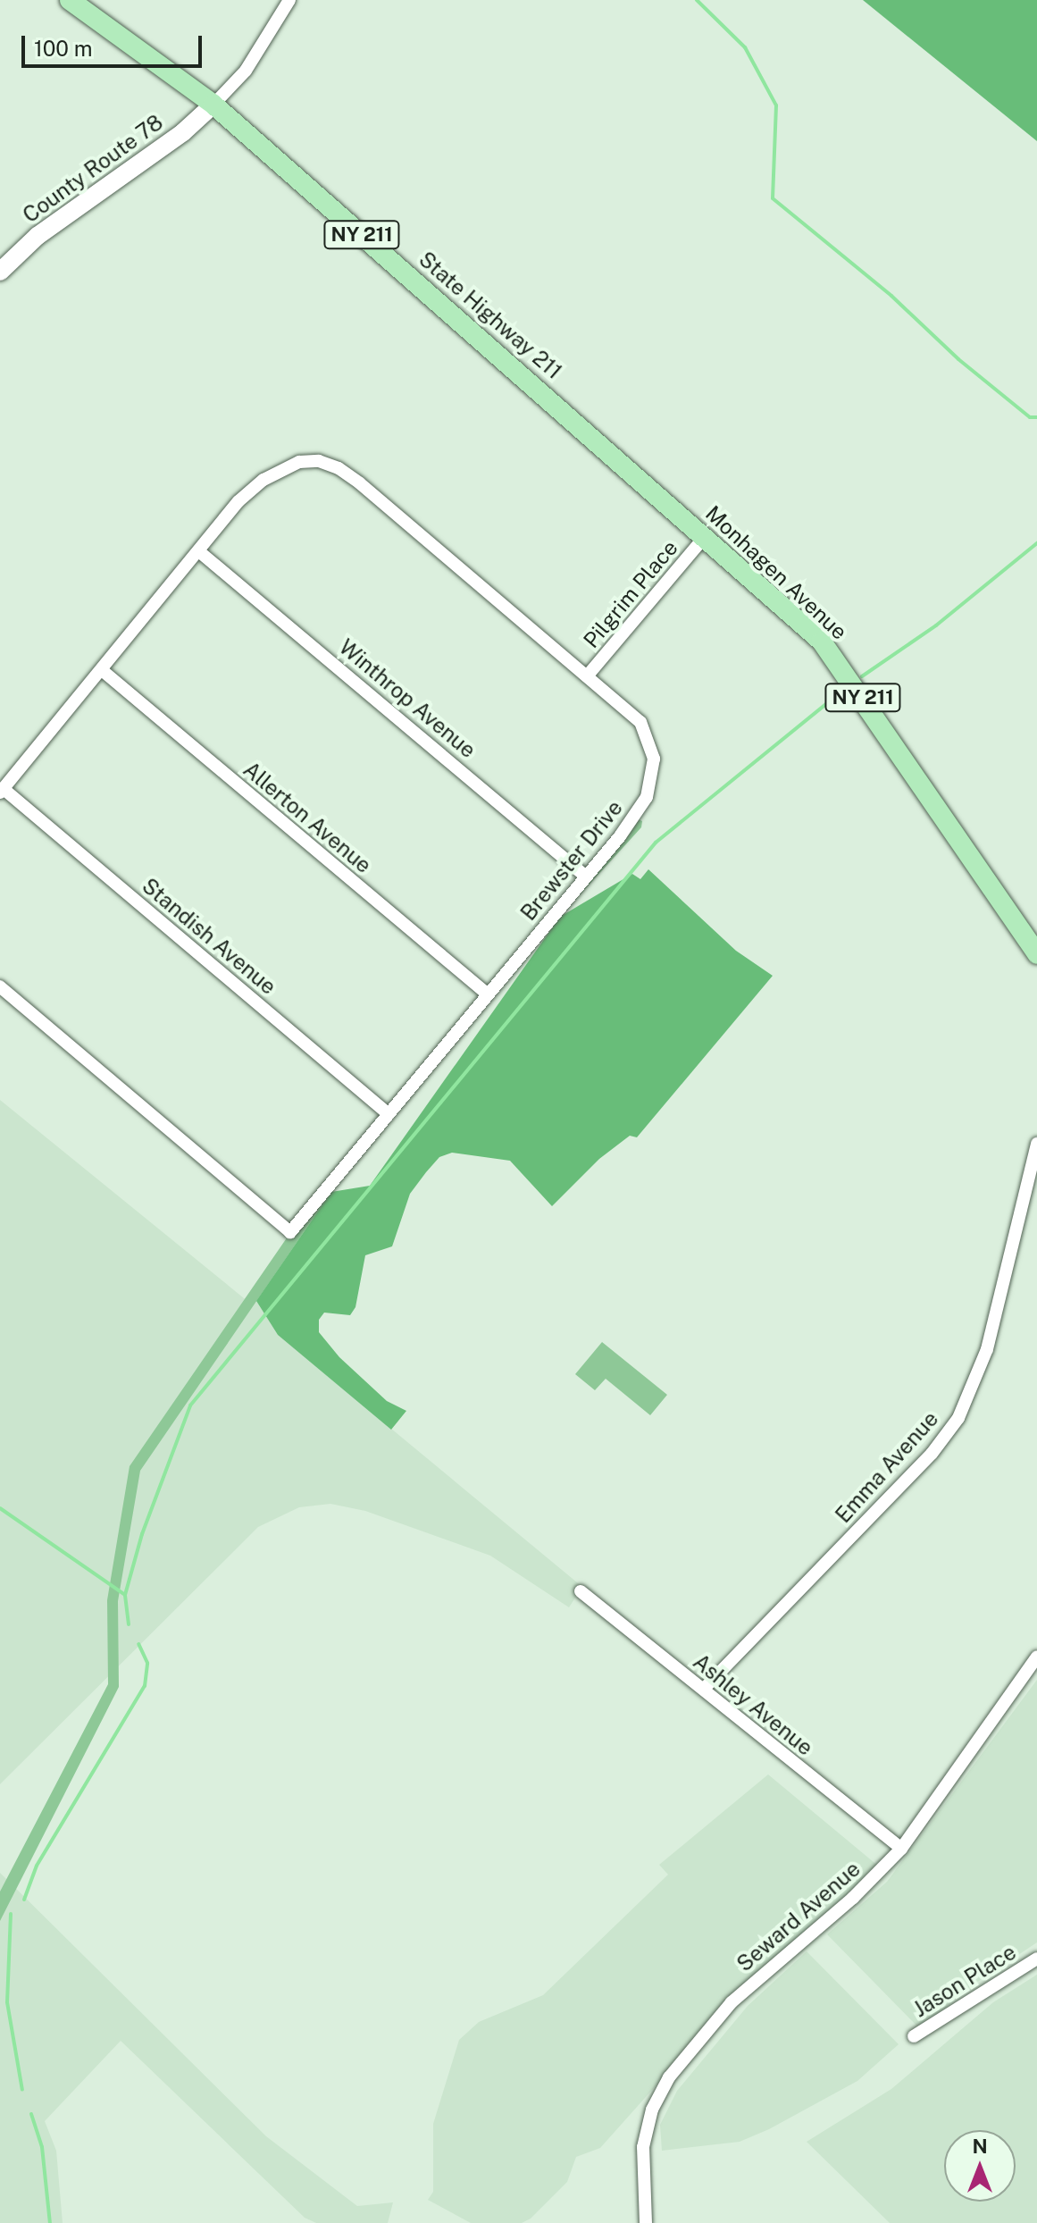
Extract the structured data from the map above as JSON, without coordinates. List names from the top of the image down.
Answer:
{
  "streets": {
    "main road": ["NY 211", "State Highway 211", "Monhagen Avenue"],
    "street": [
      "County Route 78",
      "Pilgrim Place",
      "Winthrop Avenue",
      "Allerton Avenue",
      "Brewster Drive",
      "Standish Avenue",
      "Emma Avenue",
      "Ashley Avenue",
      "Seward Avenue",
      "Jason Place"
    ]
  },
  "crossings": [
    ["County Route 78", "State Highway 211"],
    ["State Highway 211", "Monhagen Avenue"],
    ["Monhagen Avenue", "Pilgrim Place"],
    ["Pilgrim Place", "Brewster Drive"],
    ["Winthrop Avenue", "Brewster Drive"],
    ["Allerton Avenue", "Brewster Drive"],
    ["Brewster Drive", "Standish Avenue"],
    ["Emma Avenue", "Ashley Avenue"],
    ["Ashley Avenue", "Seward Avenue"]
  ],
  "scale_bar": "100 m",
  "north": "top"
}
